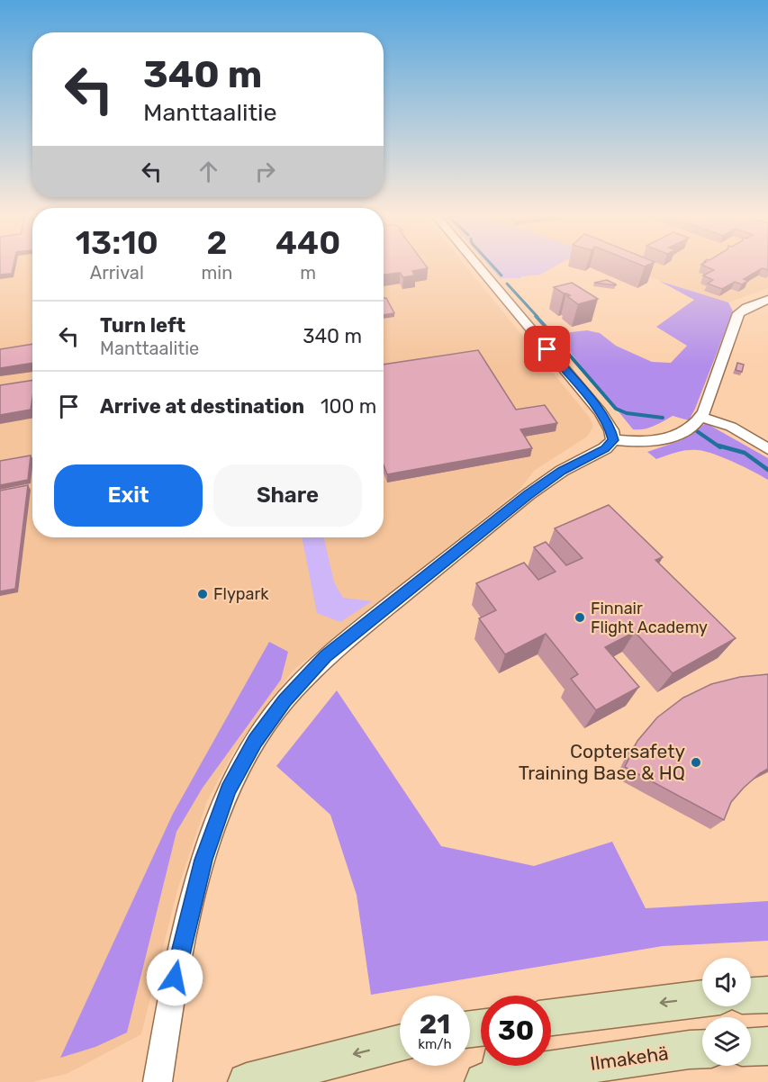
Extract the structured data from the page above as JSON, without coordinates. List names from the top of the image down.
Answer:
{
  "streets": {
    "main road": ["Ilmakehä"]
  },
  "places": ["Flypark", "Finnair Flight Academy", "Coptersafety Training Base & HQ"],
  "page": {
    "turn": ["340 m", "Manttaalitie"],
    "eta": [
      "13:10",
      "Arrival",
      "2",
      "min",
      "440",
      "m"
    ],
    "list": [
      {
        "name": "Turn left",
        "note": "Manttaalitie",
        "value": "340 m"
      },
      {
        "name": "Arrive at destination",
        "value": "100 m"
      }
    ],
    "buttons": ["Exit", "Share"],
    "speed": "21 km/h",
    "limit": "30"
  }
}
